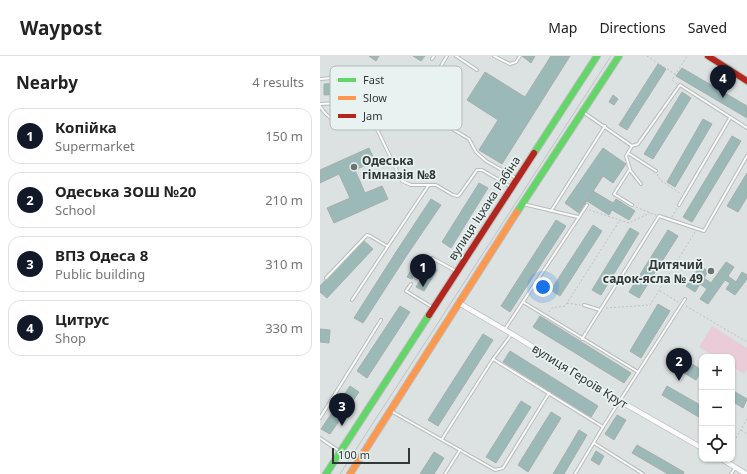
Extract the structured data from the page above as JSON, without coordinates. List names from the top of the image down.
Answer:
{
  "streets": {
    "main road": ["вулиця Іцхака Рабіна"],
    "street": ["вулиця Героїв Крут"]
  },
  "places": ["Одеська гімназія №8", "Дитячий садок-ясла № 49"],
  "legend": ["Fast", "Slow", "Jam"],
  "scale_bar": "100 m",
  "page": {
    "header": "Waypost",
    "nav": ["Map", "Directions", "Saved"],
    "heading": ["Nearby", "4 results"],
    "pins": [
      "4",
      "1",
      "2",
      "3"
    ],
    "list": [
      {
        "mark": "1",
        "name": "Копійка",
        "note": "Supermarket",
        "value": "150 m"
      },
      {
        "mark": "2",
        "name": "Одеська ЗОШ №20",
        "note": "School",
        "value": "210 m"
      },
      {
        "mark": "3",
        "name": "ВПЗ Одеса 8",
        "note": "Public building",
        "value": "310 m"
      },
      {
        "mark": "4",
        "name": "Цитрус",
        "note": "Shop",
        "value": "330 m"
      }
    ],
    "map_buttons": ["+", "−"],
    "scale": "100 m"
  }
}
